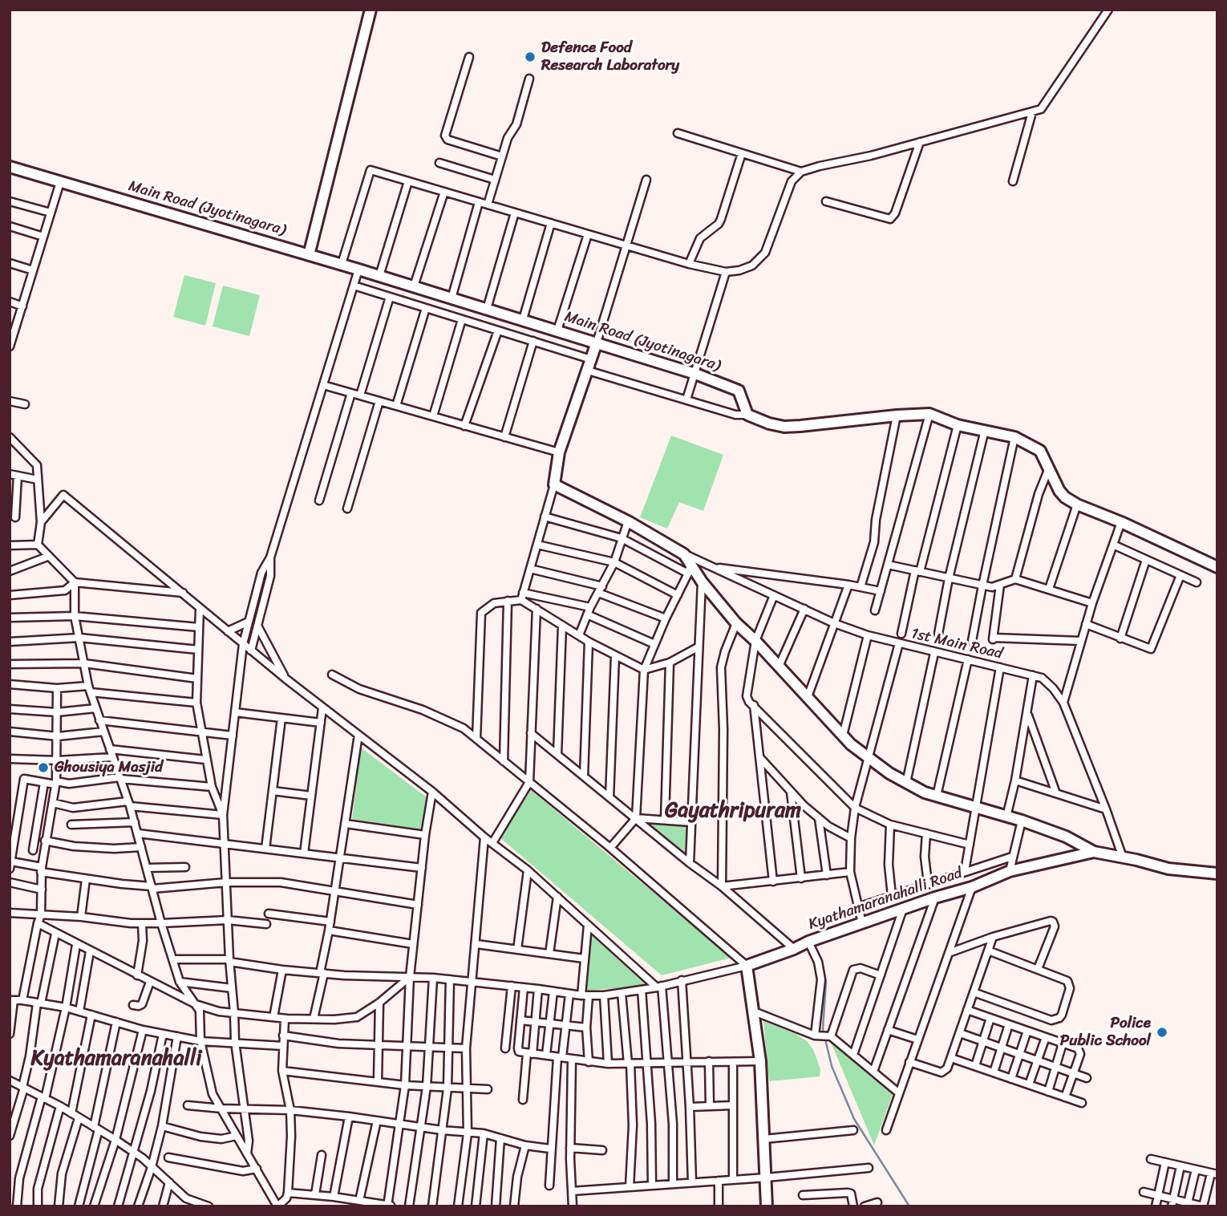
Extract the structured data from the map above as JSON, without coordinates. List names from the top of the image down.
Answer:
{
  "streets": {
    "street": ["Main Road (Jyotinagara)", "1st Main Road", "Kyathamaranahalli Road"]
  },
  "crossings": [
    ["1st Main Road", "Kyathamaranahalli Road"]
  ],
  "districts": ["Gayathripuram", "Kyathamaranahalli"],
  "places": ["Defence Food Research Laboratory", "Ghousiya Masjid", "Police Public School"]
}
